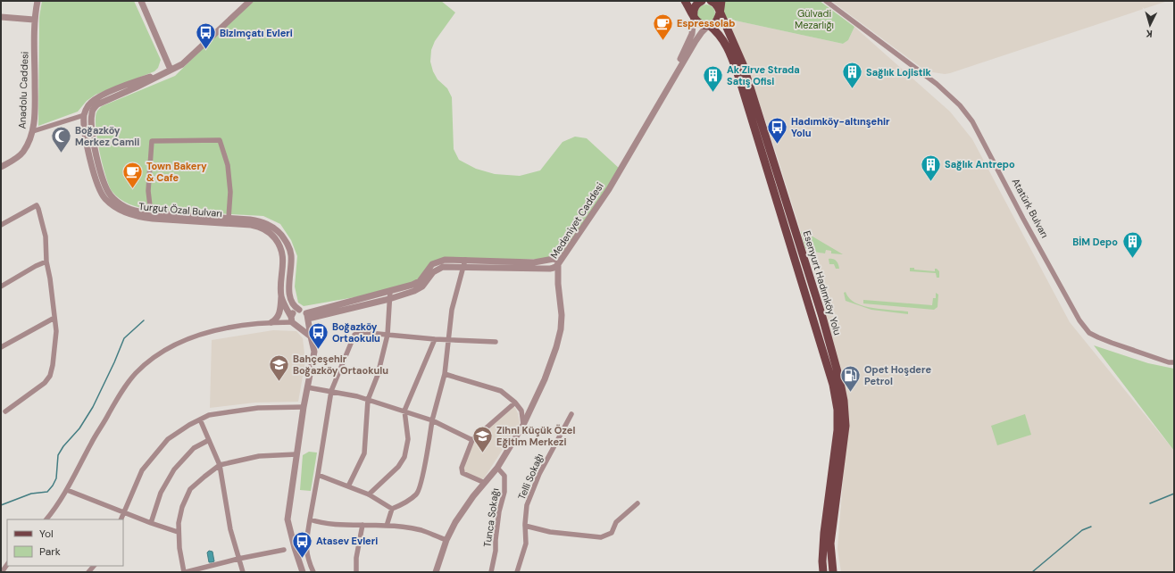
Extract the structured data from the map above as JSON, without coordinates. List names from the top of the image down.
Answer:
{
  "streets": {
    "main road": ["Esenyurt Hadımköy Yolu"],
    "street": [
      "Anadolu Caddesi",
      "Atatürk Bulvarı",
      "Turgut Özal Bulvarı",
      "Medeniyet Caddesi",
      "Telli Sokağı",
      "Tunca Sokağı"
    ]
  },
  "crossings": [
    ["Medeniyet Caddesi", "Tunca Sokağı"]
  ],
  "parks": ["Gülvadi Mezarlığı"],
  "places": {
    "cafe": ["Espressolab", "Town Bakery & Cafe"],
    "bus stop": [
      "Bizimçatı Evleri",
      "Hadımköy-altınşehir Yolu",
      "Boğazköy Ortaokulu",
      "Atasev Evleri"
    ],
    "building": [
      "Sağlık Lojistik",
      "Ak Zirve Strada Satış Ofisi",
      "Sağlık Antrepo",
      "BİM Depo"
    ],
    "mosque": ["Boğazköy Merkez Camii"],
    "school or university": ["Bahçeşehir Boğazköy Ortaokulu", "Zihni Küçük Özel Eğitim Merkezi"],
    "fuel station": ["Opet Hoşdere Petrol"]
  },
  "legend": ["Yol", "Park"],
  "north": "bottom"
}
